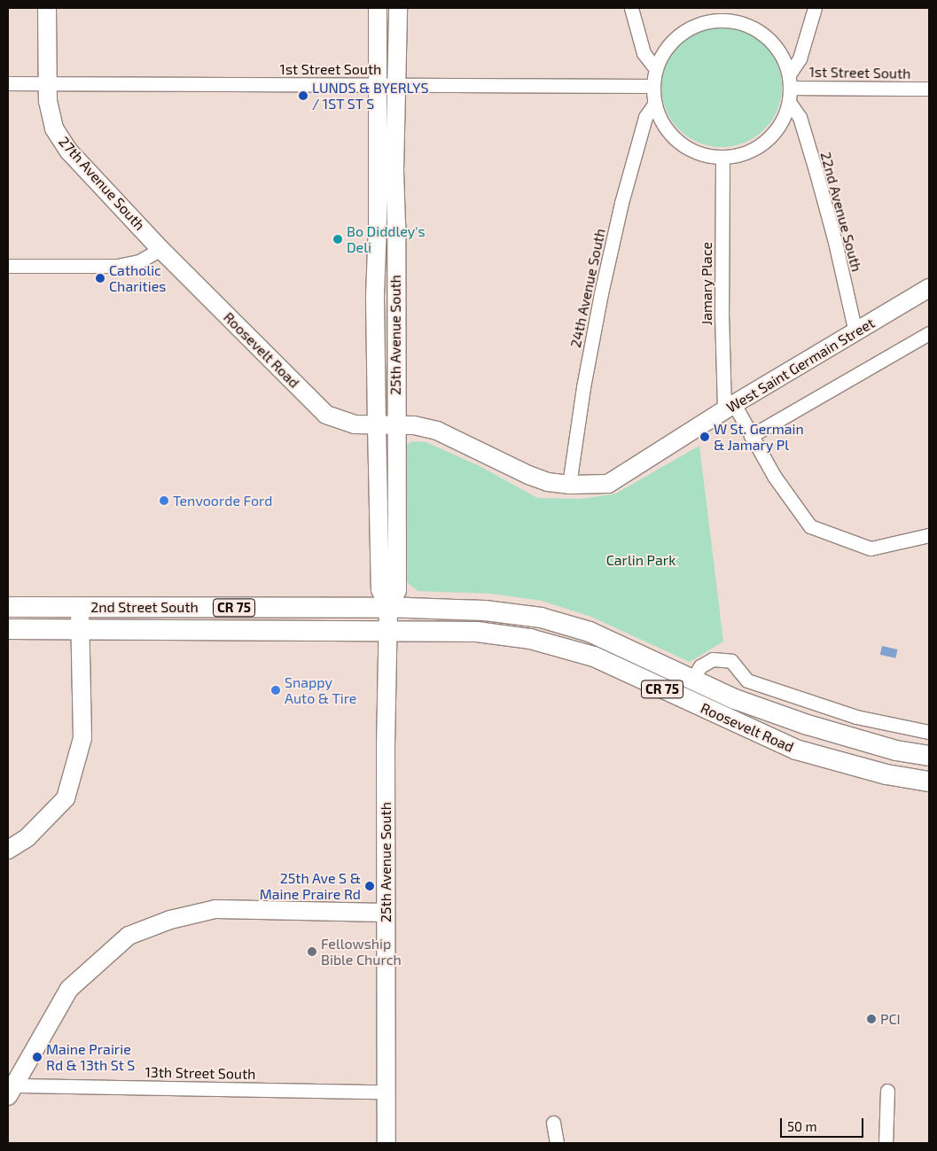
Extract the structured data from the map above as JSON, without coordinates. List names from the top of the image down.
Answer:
{
  "streets": {
    "main road": ["Roosevelt Road", "2nd Street South", "CR 75"],
    "street": [
      "1st Street South",
      "27th Avenue South",
      "22nd Avenue South",
      "Jamary Place",
      "24th Avenue South",
      "25th Avenue South",
      "West Saint Germain Street",
      "13th Street South"
    ]
  },
  "crossings": [
    ["1st Street South", "27th Avenue South"],
    ["1st Street South", "22nd Avenue South"],
    ["1st Street South", "Jamary Place"],
    ["1st Street South", "24th Avenue South"],
    ["1st Street South", "25th Avenue South"],
    ["27th Avenue South", "Roosevelt Road"],
    ["22nd Avenue South", "Jamary Place"],
    ["22nd Avenue South", "24th Avenue South"],
    ["22nd Avenue South", "West Saint Germain Street"],
    ["Jamary Place", "24th Avenue South"],
    ["Jamary Place", "West Saint Germain Street"],
    ["24th Avenue South", "West Saint Germain Street"],
    ["25th Avenue South", "Roosevelt Road"],
    ["25th Avenue South", "West Saint Germain Street"],
    ["25th Avenue South", "2nd Street South"],
    ["25th Avenue South", "13th Street South"],
    ["Roosevelt Road", "West Saint Germain Street"],
    ["Roosevelt Road", "2nd Street South"]
  ],
  "parks": ["Carlin Park"],
  "places": [
    "LUNDS & BYERLYS / 1ST ST S",
    "Bo Diddley's Deli",
    "Catholic Charities",
    "W St. Germain & Jamary Pl",
    "Tenvoorde Ford",
    "Snappy Auto & Tire",
    "25th Ave S & Maine Praire Rd",
    "Fellowship Bible Church",
    "PCI",
    "Maine Prairie Rd & 13th St S"
  ],
  "scale_bar": "50 m"
}
